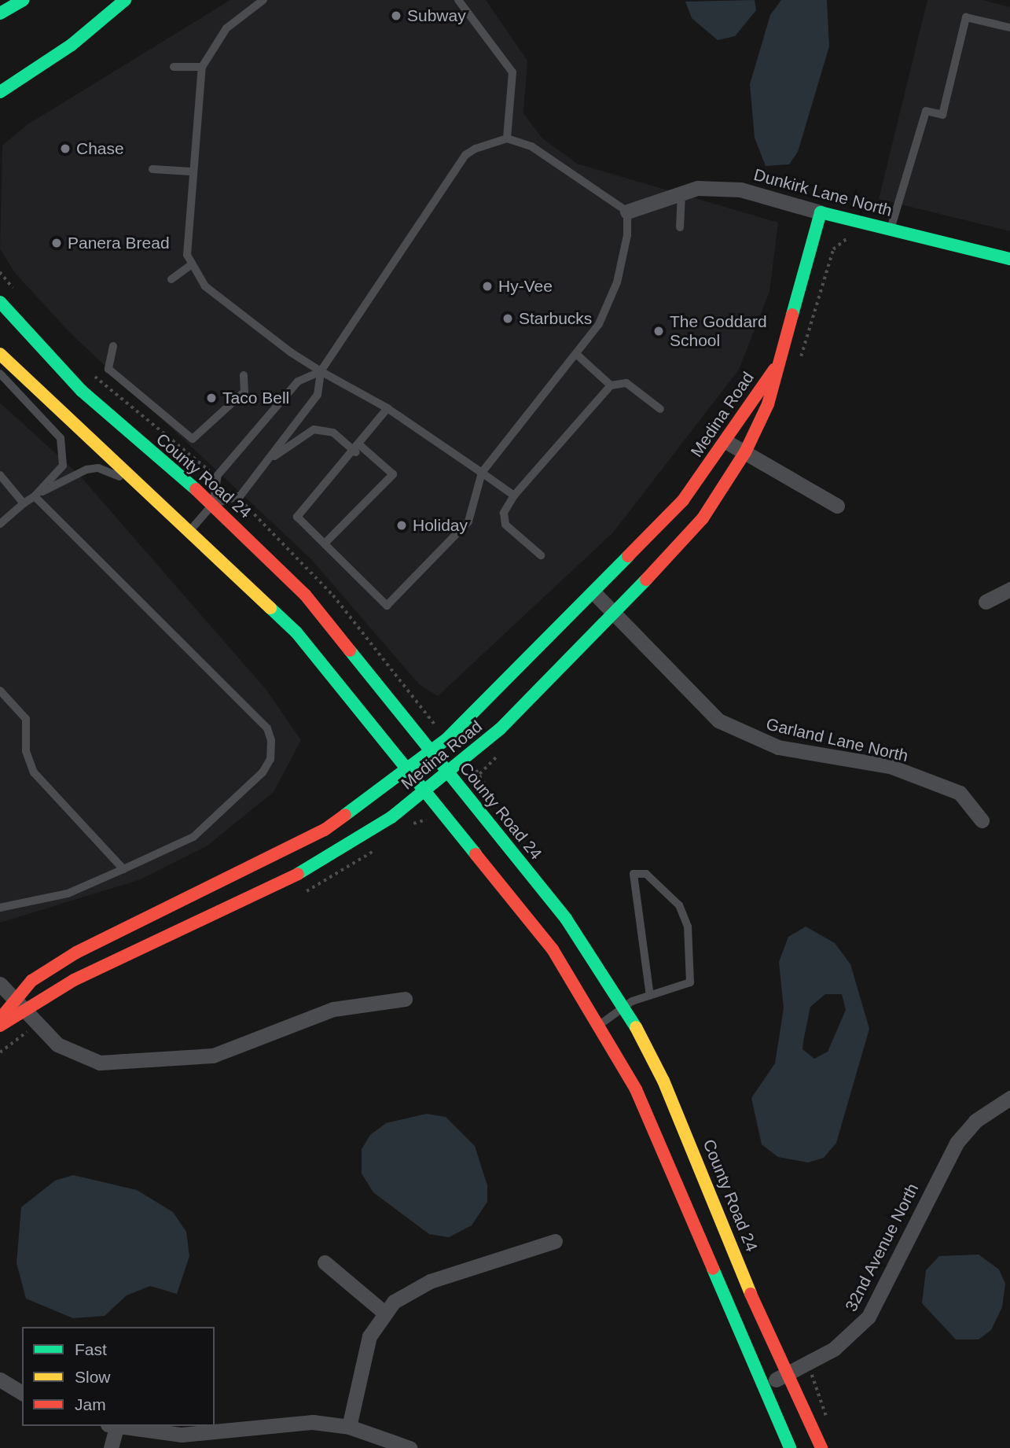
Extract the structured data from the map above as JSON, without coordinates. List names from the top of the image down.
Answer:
{
  "streets": {
    "street": [
      "Dunkirk Lane North",
      "Medina Road",
      "County Road 24",
      "Garland Lane North",
      "32nd Avenue North"
    ]
  },
  "crossings": [
    ["Dunkirk Lane North", "Medina Road"],
    ["Medina Road", "County Road 24"],
    ["Medina Road", "Garland Lane North"],
    ["County Road 24", "32nd Avenue North"]
  ],
  "places": [
    "Subway",
    "Chase",
    "Panera Bread",
    "Hy-Vee",
    "Starbucks",
    "The Goddard School",
    "Taco Bell",
    "Holiday"
  ],
  "legend": ["Fast", "Slow", "Jam"]
}
